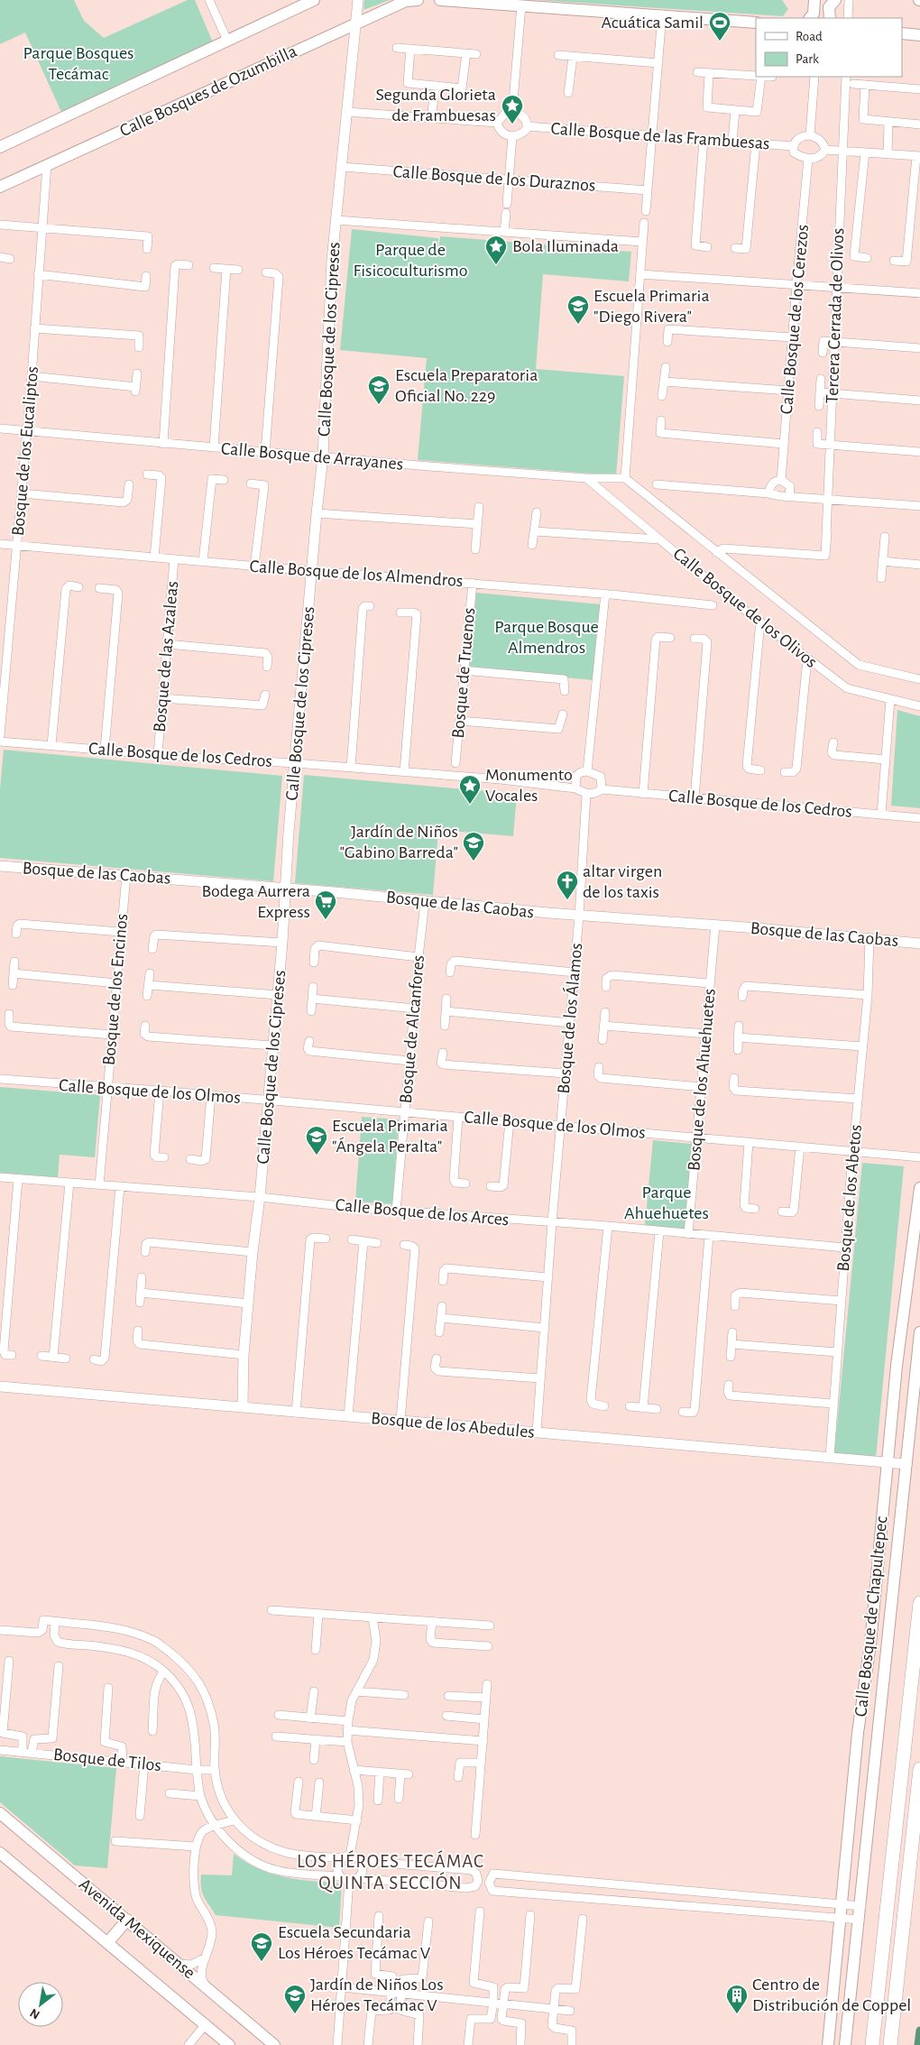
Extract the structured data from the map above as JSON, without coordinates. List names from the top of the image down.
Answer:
{
  "streets": {
    "main road": ["Calle Bosques de Ozumbilla", "Calle Bosque de Chapultepec", "Avenida Mexiquense"],
    "street": [
      "Calle Bosque de las Frambuesas",
      "Calle Bosque de los Duraznos",
      "Tercera Cerrada de Olivos",
      "Calle Bosque de los Cerezos",
      "Calle Bosque de los Cipreses",
      "Bosque de los Eucaliptos",
      "Calle Bosque de Arrayanes",
      "Calle Bosque de los Almendros",
      "Calle Bosque de los Olivos",
      "Bosque de las Azaleas",
      "Bosque de Truenos",
      "Calle Bosque de los Cedros",
      "Bosque de las Caobas",
      "Bosque de los Encinos",
      "Bosque de los Álamos",
      "Bosque de Alcanfores",
      "Bosque de los Ahuehuetes",
      "Calle Bosque de los Olmos",
      "Bosque de los Abetos",
      "Calle Bosque de los Arces",
      "Bosque de los Abedules",
      "Bosque de Tilos"
    ]
  },
  "crossings": [
    ["Calle Bosques de Ozumbilla", "Calle Bosque de los Cipreses"],
    ["Calle Bosques de Ozumbilla", "Bosque de los Eucaliptos"],
    ["Calle Bosque de las Frambuesas", "Calle Bosque de los Cerezos"],
    ["Calle Bosque de los Duraznos", "Calle Bosque de los Cipreses"],
    ["Calle Bosque de los Cipreses", "Calle Bosque de Arrayanes"],
    ["Calle Bosque de los Cipreses", "Calle Bosque de los Almendros"],
    ["Calle Bosque de los Cipreses", "Calle Bosque de los Cedros"],
    ["Calle Bosque de los Cipreses", "Bosque de las Caobas"],
    ["Calle Bosque de los Cipreses", "Calle Bosque de los Olmos"],
    ["Calle Bosque de los Cipreses", "Calle Bosque de los Arces"],
    ["Calle Bosque de los Cipreses", "Bosque de los Abedules"],
    ["Bosque de los Eucaliptos", "Calle Bosque de Arrayanes"],
    ["Bosque de los Eucaliptos", "Calle Bosque de los Almendros"],
    ["Calle Bosque de Arrayanes", "Calle Bosque de los Olivos"],
    ["Calle Bosque de los Almendros", "Bosque de las Azaleas"],
    ["Calle Bosque de los Almendros", "Bosque de Truenos"],
    ["Bosque de las Azaleas", "Calle Bosque de los Cedros"],
    ["Calle Bosque de los Cedros", "Bosque de los Álamos"],
    ["Bosque de las Caobas", "Bosque de los Encinos"],
    ["Bosque de las Caobas", "Bosque de los Álamos"],
    ["Bosque de las Caobas", "Bosque de Alcanfores"],
    ["Bosque de las Caobas", "Bosque de los Ahuehuetes"],
    ["Bosque de las Caobas", "Bosque de los Abetos"],
    ["Bosque de los Encinos", "Calle Bosque de los Olmos"],
    ["Bosque de los Encinos", "Calle Bosque de los Arces"],
    ["Bosque de los Álamos", "Calle Bosque de los Olmos"],
    ["Bosque de los Álamos", "Calle Bosque de los Arces"],
    ["Bosque de los Álamos", "Bosque de los Abedules"],
    ["Bosque de Alcanfores", "Calle Bosque de los Olmos"],
    ["Bosque de Alcanfores", "Calle Bosque de los Arces"],
    ["Bosque de los Ahuehuetes", "Calle Bosque de los Olmos"],
    ["Bosque de los Ahuehuetes", "Calle Bosque de los Arces"],
    ["Calle Bosque de los Olmos", "Bosque de los Abetos"],
    ["Bosque de los Abetos", "Calle Bosque de los Arces"],
    ["Bosque de los Abetos", "Bosque de los Abedules"],
    ["Bosque de los Abedules", "Calle Bosque de Chapultepec"]
  ],
  "districts": ["LOS HÉROES TECÁMAC QUINTA SECCIÓN"],
  "parks": [
    "Parque Bosques Tecámac",
    "Parque de Fisicoculturismo",
    "Parque Bosque Almendros",
    "Parque Ahuehuetes"
  ],
  "places": {
    "sports": ["Acuática Samil"],
    "place": ["Segunda Glorieta de Frambuesas", "Bola Iluminada", "Monumento Vocales"],
    "school or university": [
      "Escuela Primaria \"Diego Rivera\"",
      "Escuela Preparatoria Oficial No. 229",
      "Jardín de Niños \"Gabino Barreda\"",
      "Escuela Primaria \"Ángela Peralta\"",
      "Escuela Secundaria Los Héroes Tecámac V",
      "Jardín de Niños Los Héroes Tecámac V"
    ],
    "church": ["altar virgen de los taxis"],
    "supermarket": ["Bodega Aurrera Express"],
    "building": ["Centro de Distribución de Coppel"]
  },
  "legend": ["Road", "Park"],
  "north": "bottom left"
}
